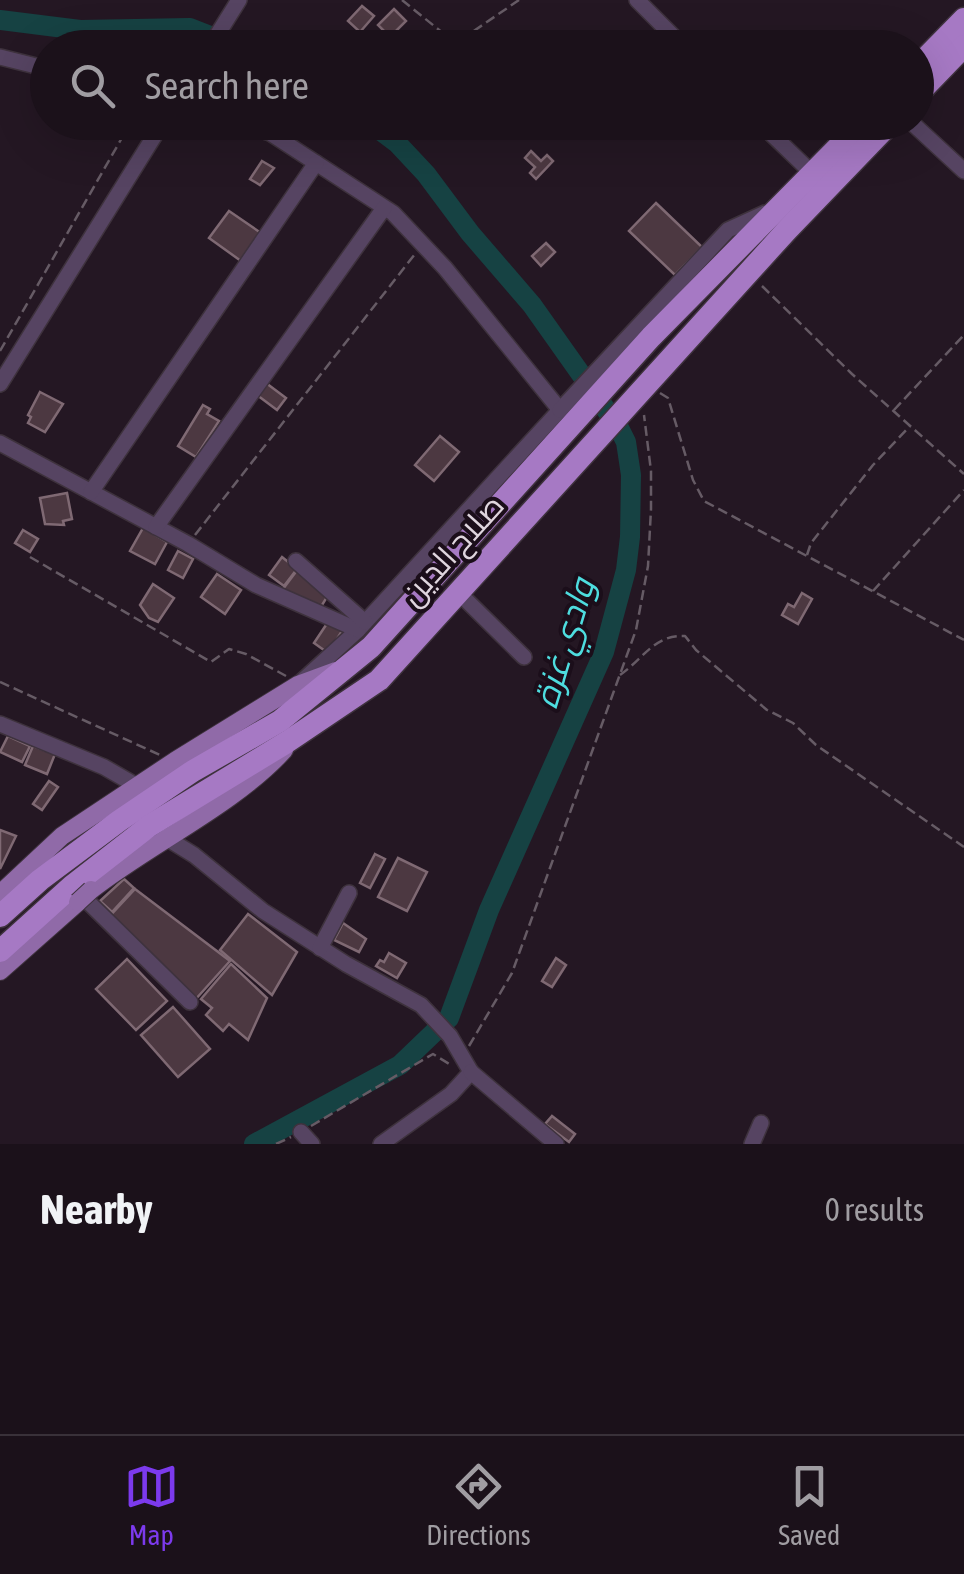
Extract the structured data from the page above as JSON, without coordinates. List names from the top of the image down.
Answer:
{
  "streets": {
    "highway": ["صلاح الدين"]
  },
  "water": ["وادي غزة"],
  "page": {
    "search": "Search here",
    "heading": ["Nearby", "0 results"],
    "nav": ["Map", "Directions", "Saved"]
  }
}
